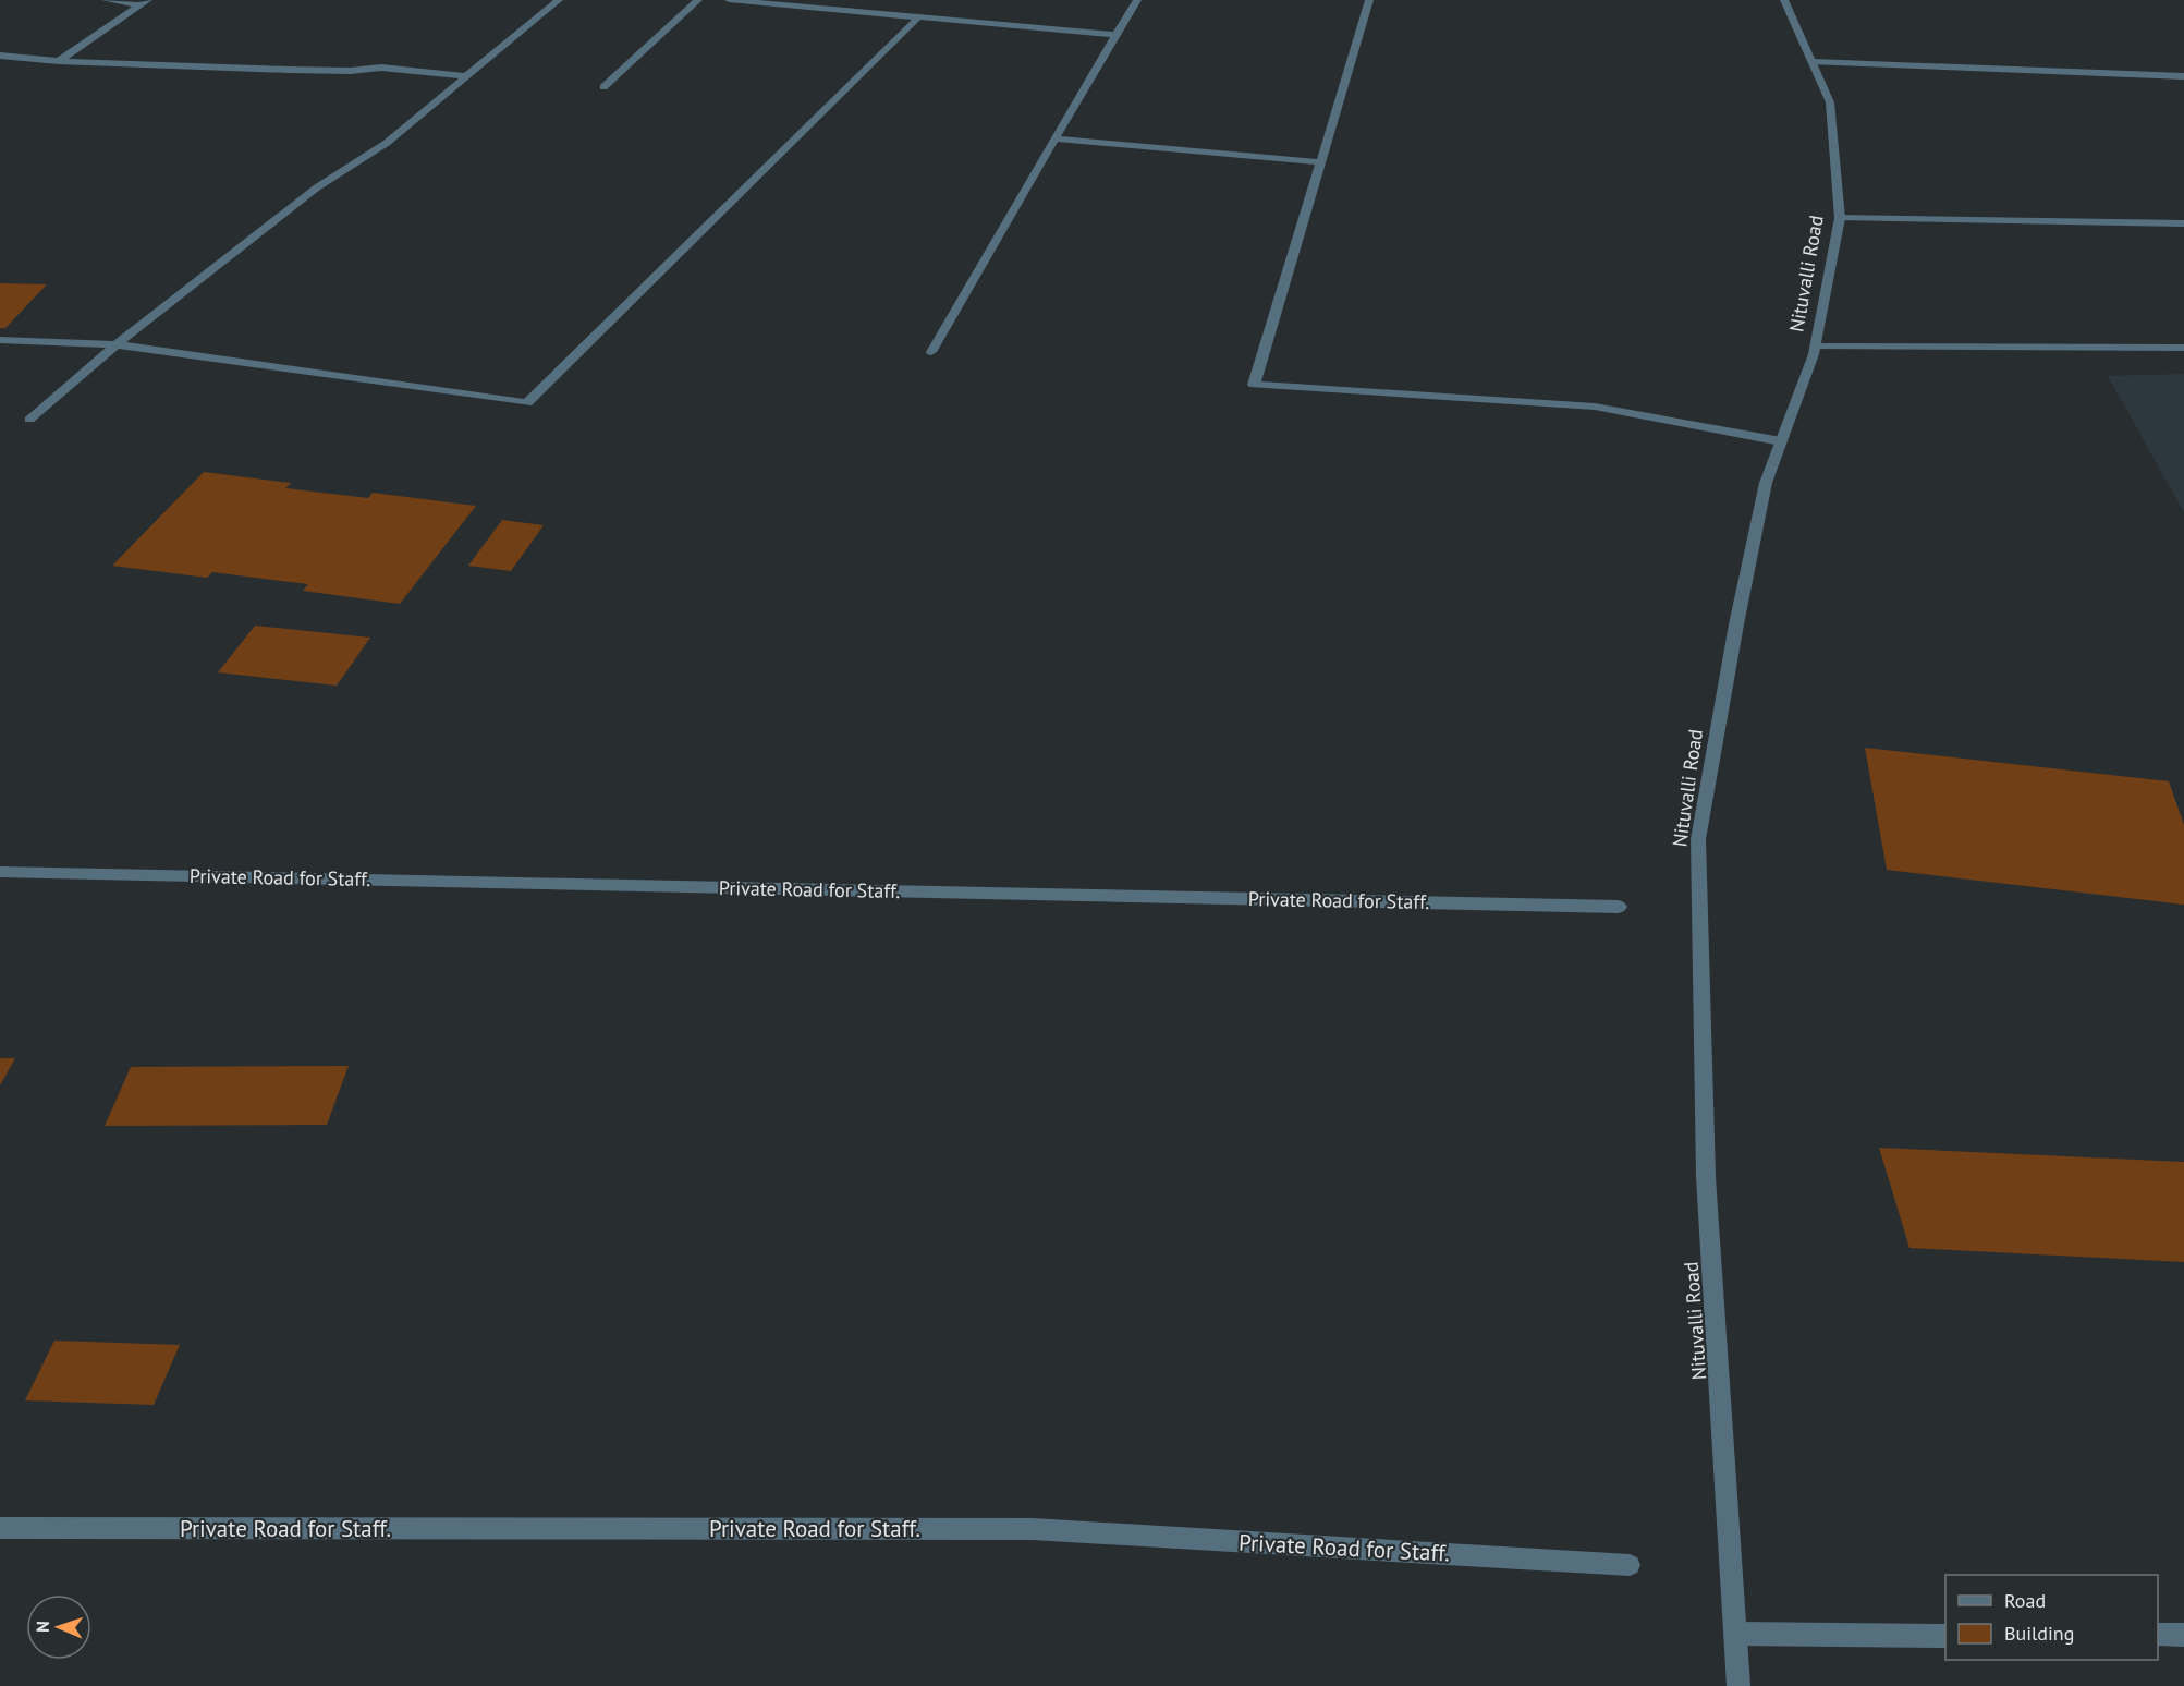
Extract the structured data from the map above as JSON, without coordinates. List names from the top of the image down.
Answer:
{
  "streets": {
    "street": ["Nituvalli Road", "Private Road for Staff."]
  },
  "legend": ["Road", "Building"],
  "north": "left"
}
